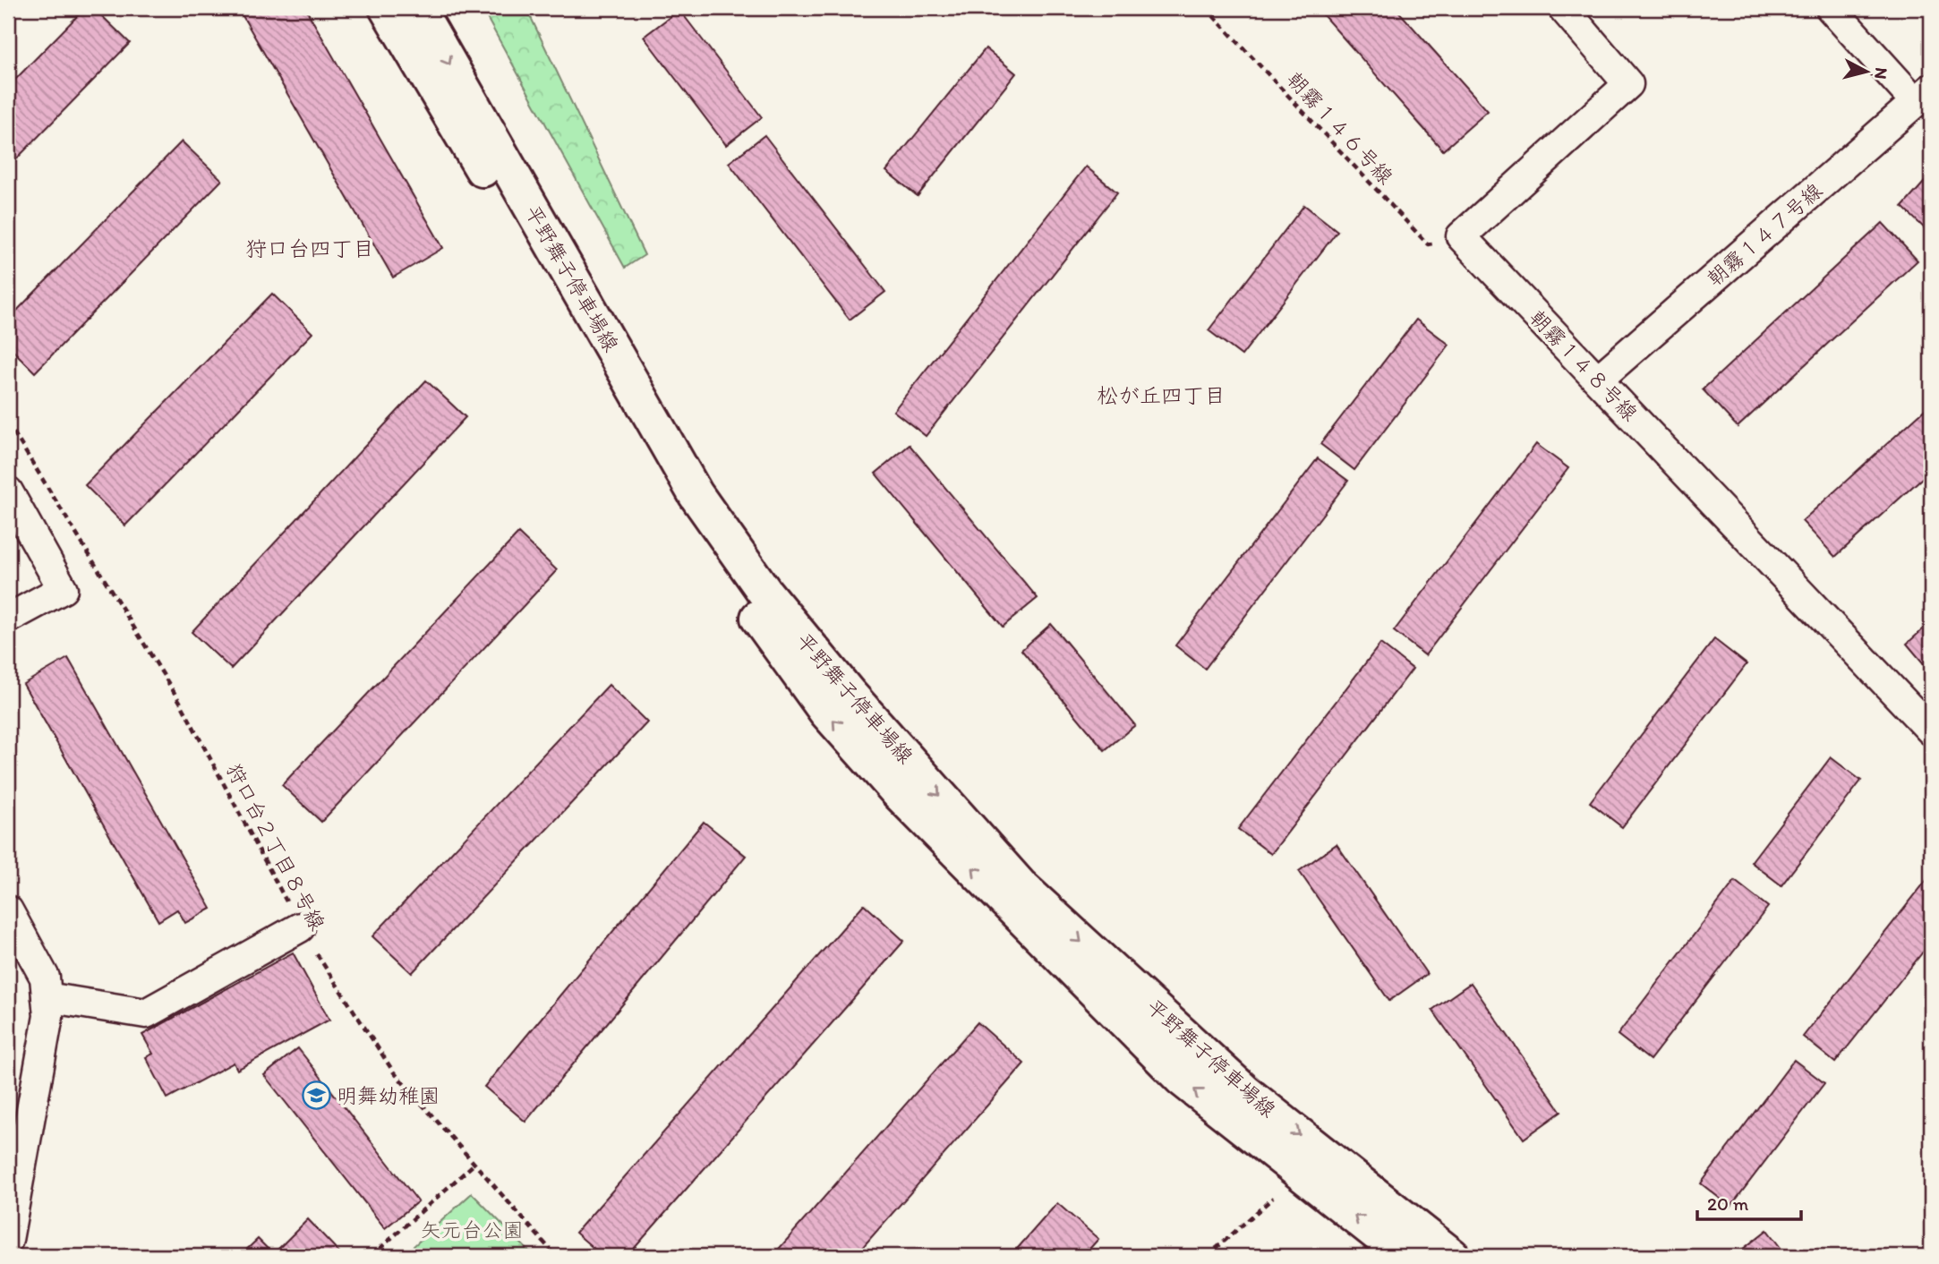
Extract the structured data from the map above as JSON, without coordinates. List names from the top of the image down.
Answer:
{
  "streets": {
    "main road": ["平野舞子停車場線"],
    "street": ["朝霧１４７号線", "朝霧１４８号線"],
    "path": ["朝霧１４６号線", "狩口台２丁目８号線"]
  },
  "crossings": [
    ["朝霧１４６号線", "朝霧１４８号線"],
    ["朝霧１４７号線", "朝霧１４８号線"]
  ],
  "districts": ["狩口台四丁目", "松が丘四丁目"],
  "parks": ["矢元台公園"],
  "places": {
    "school or university": ["明舞幼稚園"]
  },
  "scale_bar": "20 m",
  "north": "right"
}
